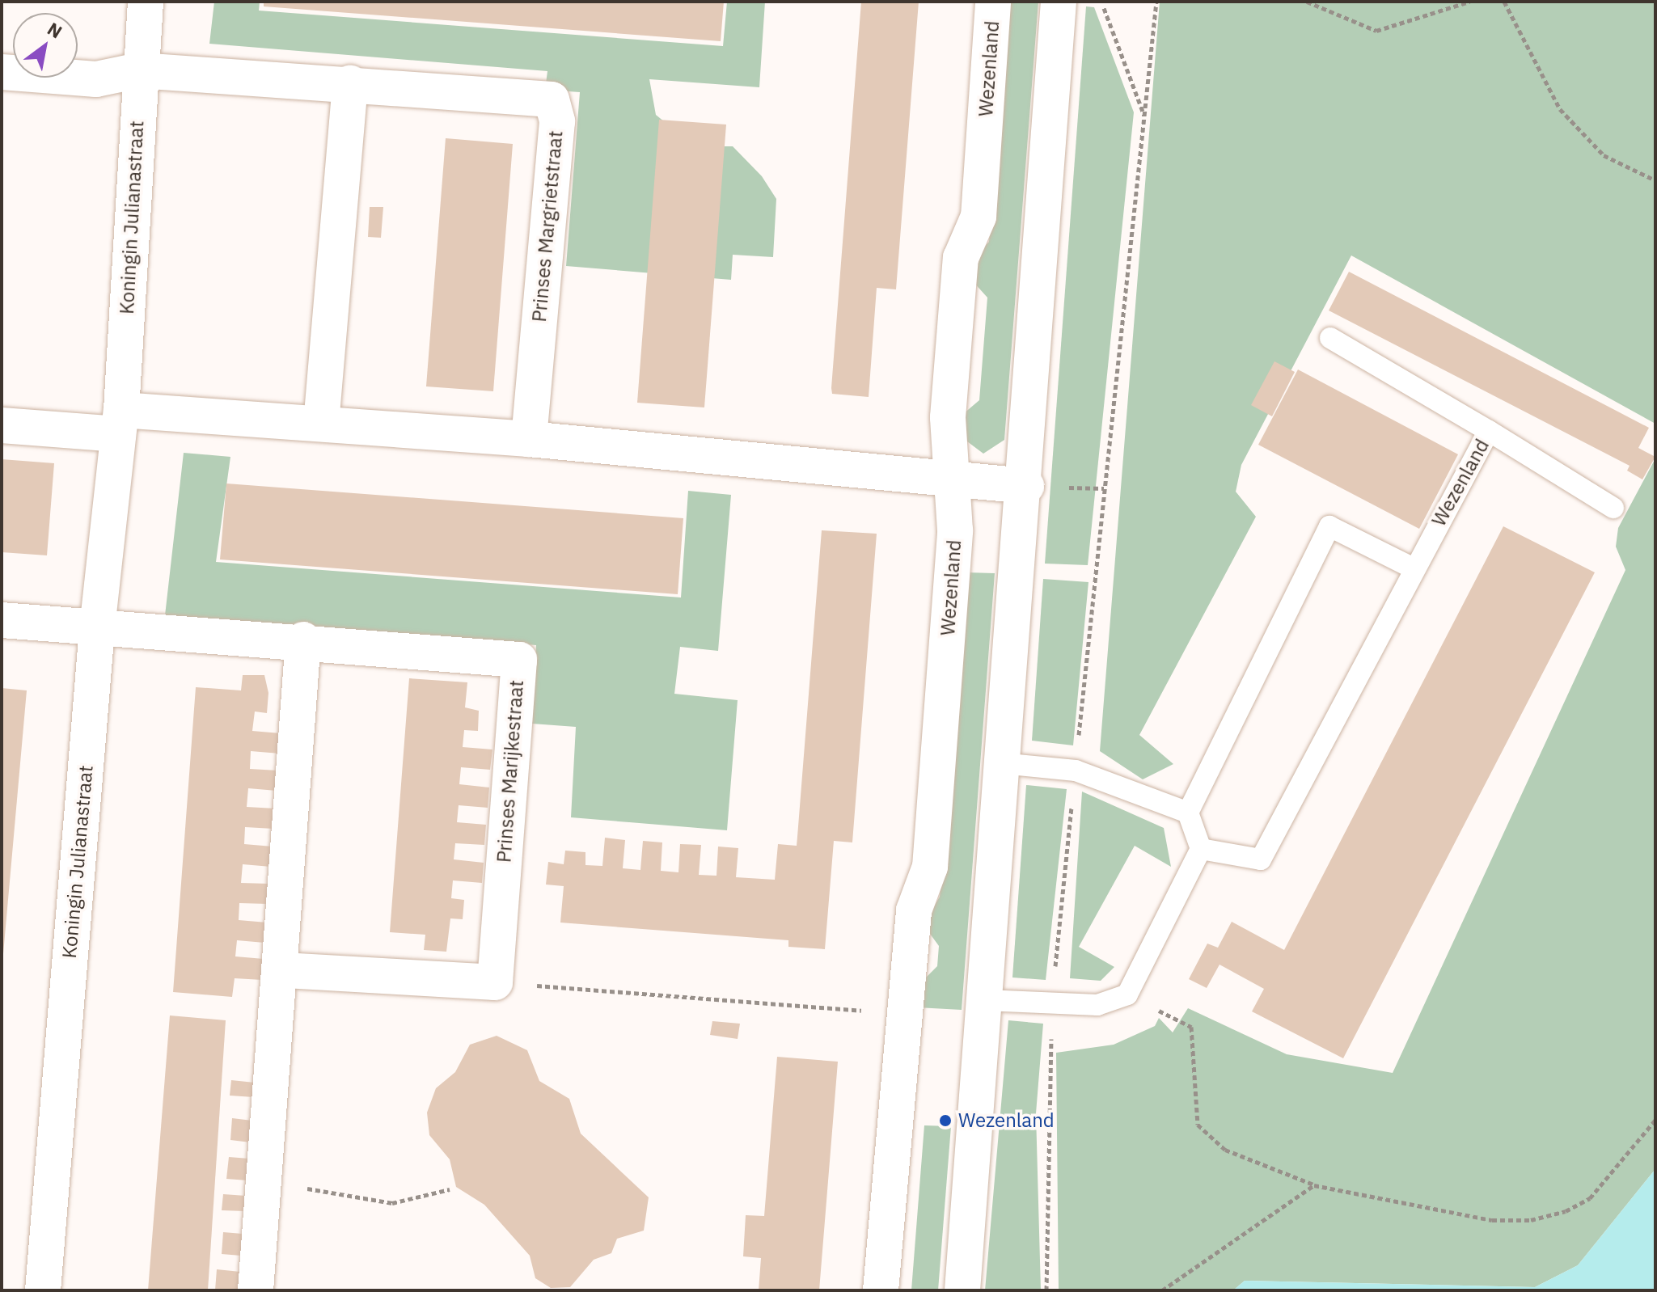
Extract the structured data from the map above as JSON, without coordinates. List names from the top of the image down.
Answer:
{
  "streets": {
    "street": [
      "Wezenland",
      "Koningin Julianastraat",
      "Prinses Margrietstraat",
      "Prinses Marijkestraat"
    ]
  },
  "crossings": [
    ["Koningin Julianastraat", "Prinses Margrietstraat"],
    ["Koningin Julianastraat", "Prinses Marijkestraat"]
  ],
  "places": ["Wezenland"],
  "north": "top right"
}
